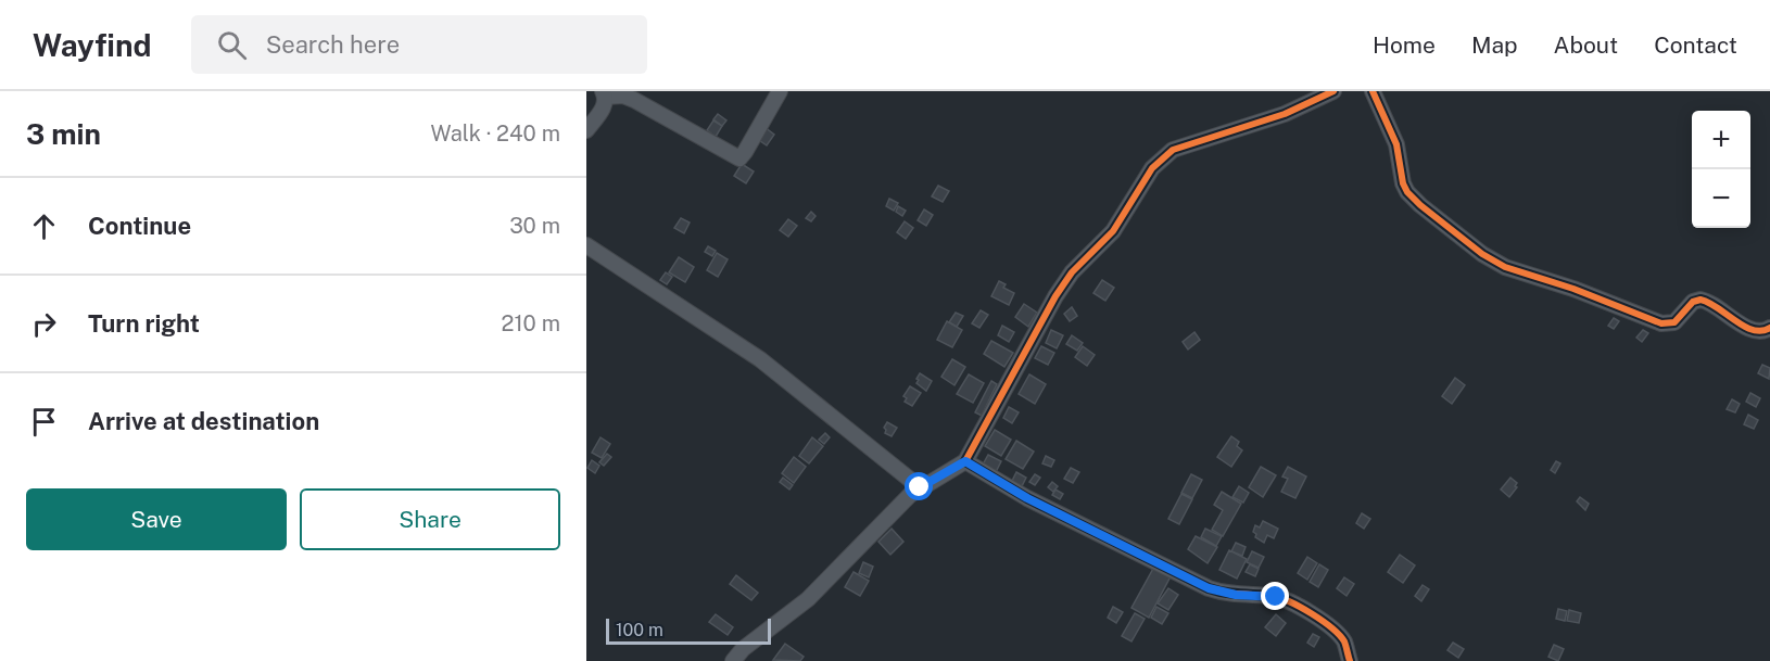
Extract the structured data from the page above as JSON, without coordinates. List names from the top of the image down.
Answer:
{
  "scale_bar": "100 m",
  "page": {
    "header": "Wayfind",
    "search": "Search here",
    "nav": [
      "Home",
      "Map",
      "About",
      "Contact"
    ],
    "heading": ["3 min", "Walk · 240 m"],
    "map_buttons": ["+", "−"],
    "list": [
      ["Continue", "30 m"],
      ["Turn right", "210 m"],
      "Arrive at destination"
    ],
    "buttons": ["Save", "Share"],
    "scale": "100 m"
  }
}
